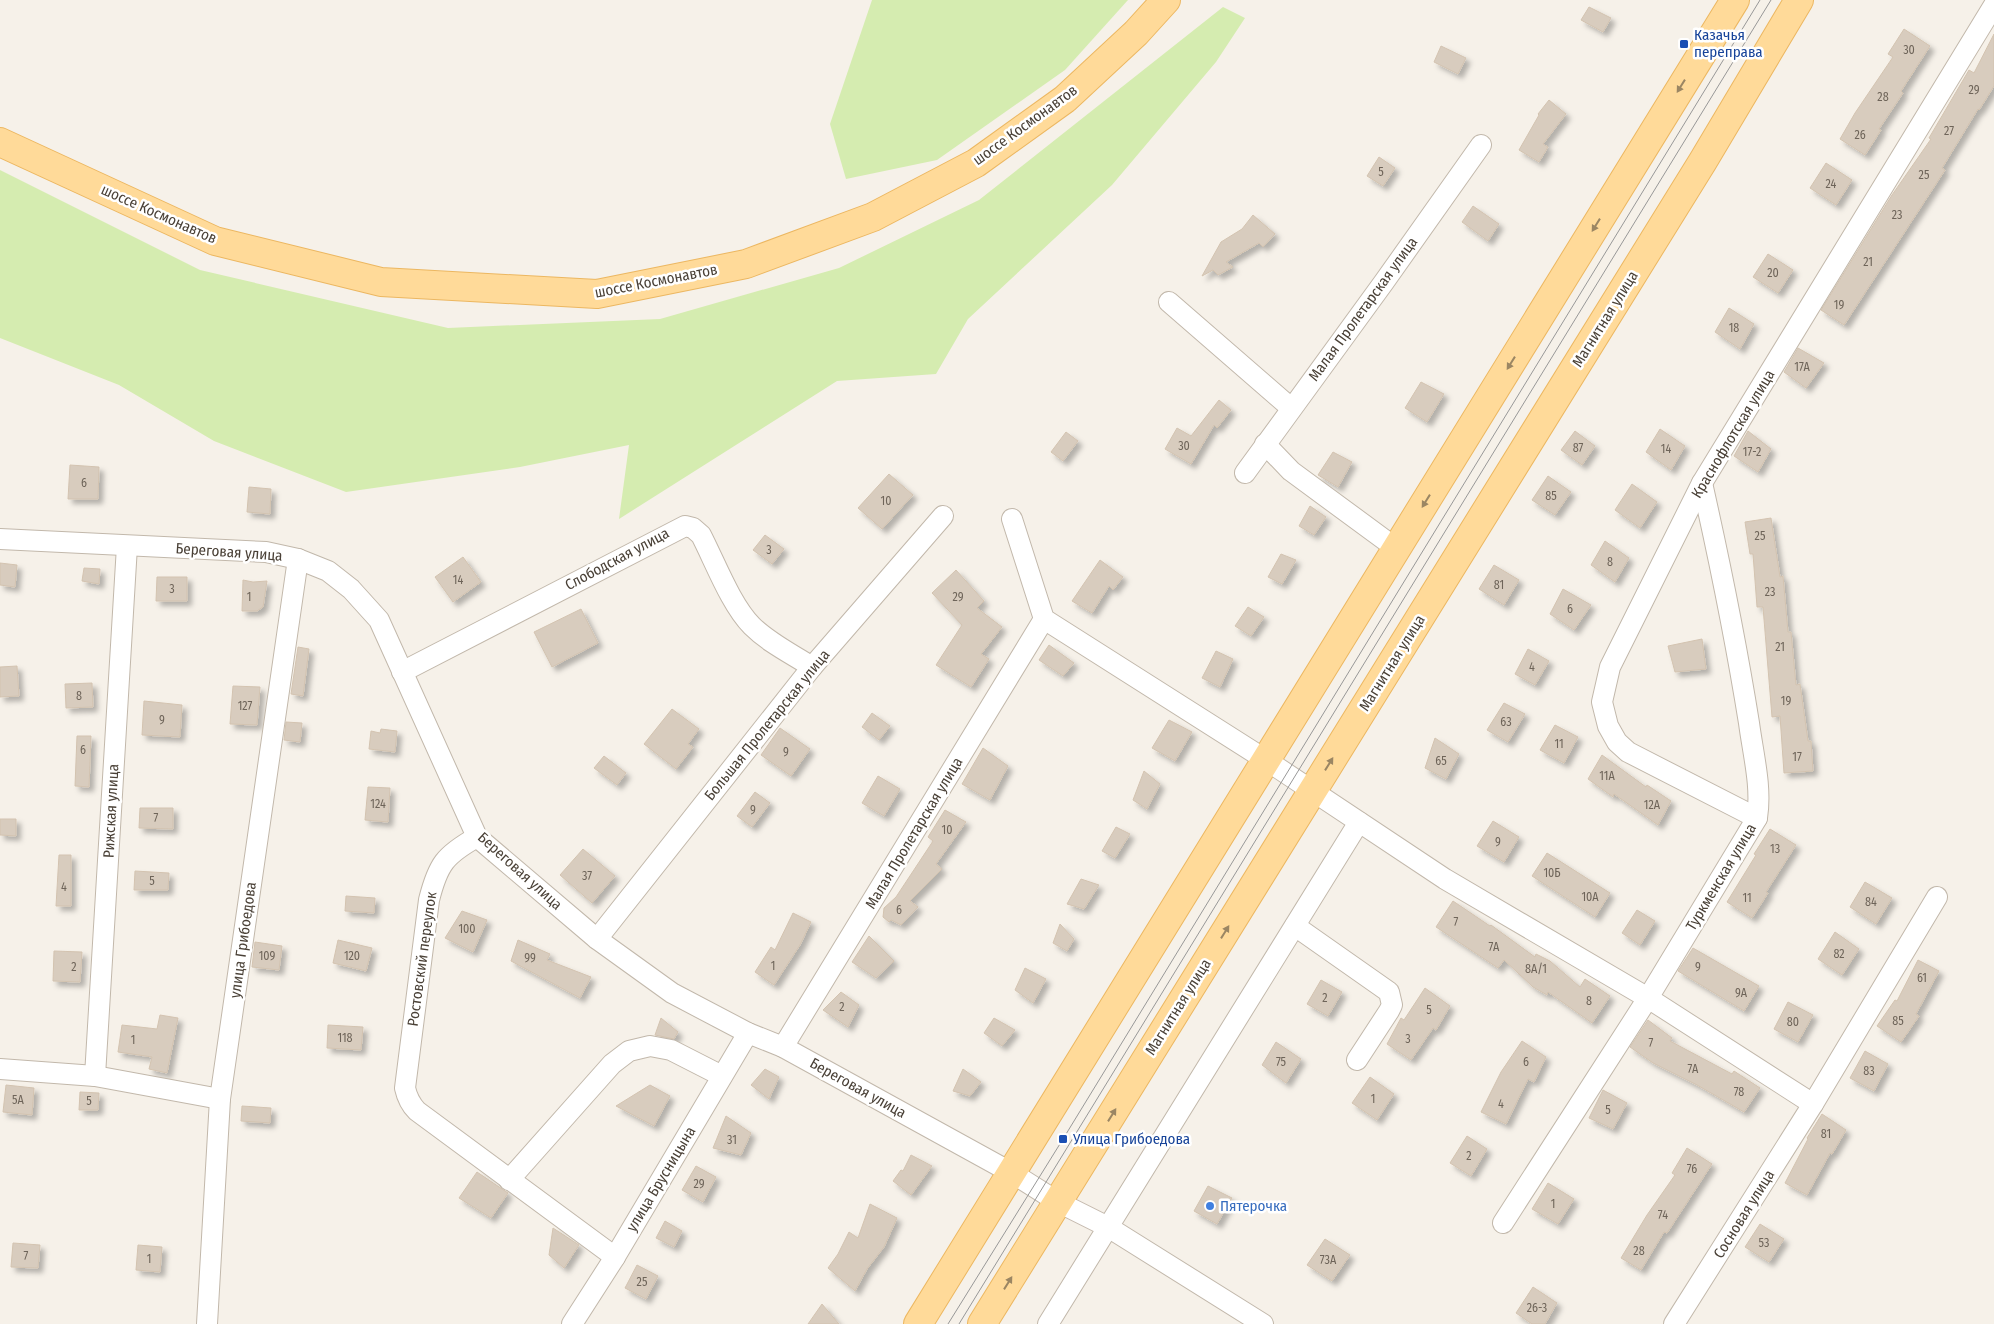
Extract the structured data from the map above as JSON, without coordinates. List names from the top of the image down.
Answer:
{
  "streets": {
    "main road": ["шоссе Космонавтов", "Магнитная улица"],
    "street": [
      "Малая Пролетарская улица",
      "Краснофлотская улица",
      "Береговая улица",
      "Слободская улица",
      "Большая Пролетарская улица",
      "Рижская улица",
      "Туркменская улица",
      "улица Грибоедова",
      "Ростовский переулок",
      "улица Брусницына",
      "Сосновая улица"
    ]
  },
  "crossings": [
    ["Малая Пролетарская улица", "Береговая улица"],
    ["Магнитная улица", "Береговая улица"],
    ["Краснофлотская улица", "Туркменская улица"],
    ["Береговая улица", "Слободская улица"],
    ["Береговая улица", "Большая Пролетарская улица"],
    ["Береговая улица", "Рижская улица"],
    ["Береговая улица", "улица Грибоедова"],
    ["Береговая улица", "Ростовский переулок"],
    ["Береговая улица", "улица Брусницына"],
    ["Слободская улица", "Большая Пролетарская улица"]
  ],
  "places": {
    "transit": ["Казачья переправа", "Улица Грибоедова"],
    "other": ["Пятерочка"]
  },
  "house_numbers": [
    "30",
    "29",
    "28",
    "27",
    "26",
    "5",
    "25",
    "24",
    "23",
    "21",
    "20",
    "19",
    "18",
    "17А",
    "30",
    "87",
    "14",
    "17-2",
    "6",
    "85",
    "10",
    "25",
    "3",
    "8",
    "14",
    "81",
    "3",
    "23",
    "1",
    "29",
    "6",
    "21",
    "4",
    "8",
    "19",
    "127",
    "9",
    "63",
    "11",
    "6",
    "9",
    "17",
    "65",
    "11А",
    "124",
    "12А",
    "9",
    "7",
    "10",
    "9",
    "13",
    "10Б",
    "37",
    "5",
    "4",
    "10А",
    "11",
    "84",
    "6",
    "7",
    "100",
    "7А",
    "82",
    "109",
    "120",
    "99",
    "1",
    "2",
    "9",
    "8А/1",
    "61",
    "9А",
    "2",
    "8",
    "2",
    "5",
    "85",
    "80",
    "118",
    "3",
    "1",
    "7",
    "75",
    "6",
    "7А",
    "83",
    "78",
    "1",
    "5А",
    "5",
    "4",
    "5",
    "81",
    "31",
    "2",
    "76",
    "29",
    "1",
    "74",
    "53",
    "28",
    "7",
    "1",
    "73А",
    "25",
    "26-3"
  ]
}
